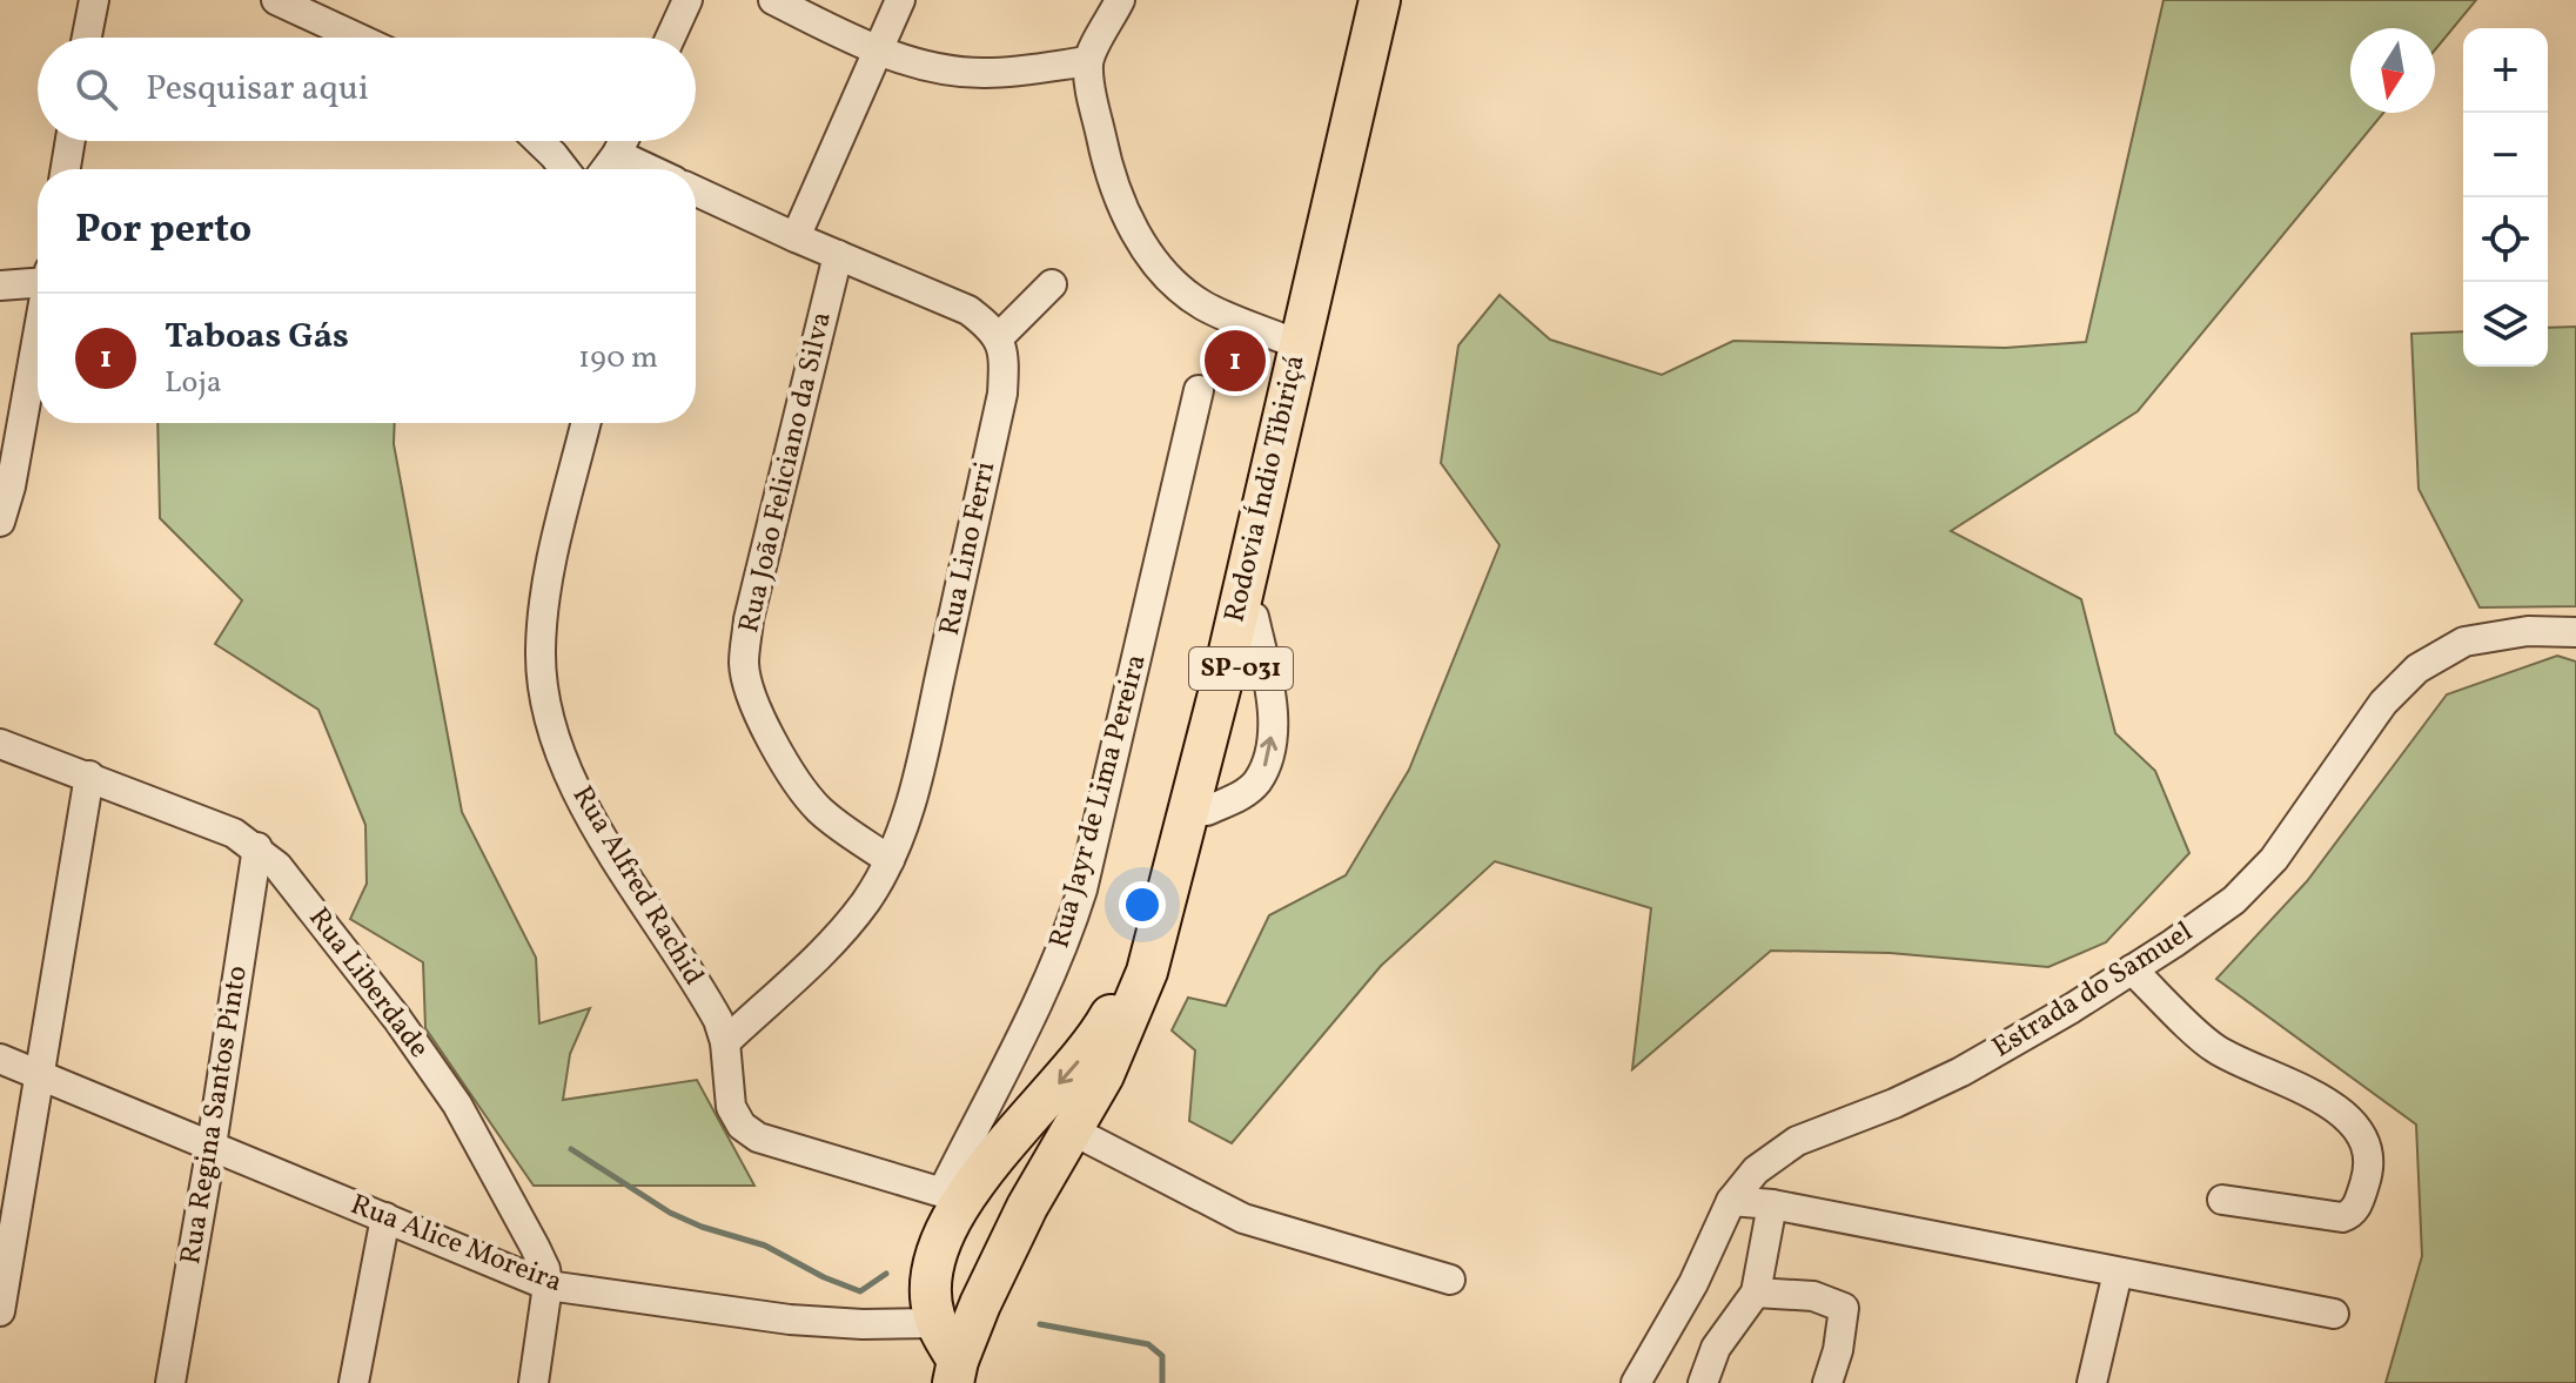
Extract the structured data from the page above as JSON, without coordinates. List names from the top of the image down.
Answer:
{
  "streets": {
    "highway": ["Rodovia Índio Tibiriçá", "SP-031"],
    "street": [
      "Rua João Feliciano da Silva",
      "Rua Lino Ferri",
      "Rua Jayr de Lima Pereira",
      "Rua Alfred Rachid",
      "Rua Liberdade",
      "Estrada do Samuel",
      "Rua Regina Santos Pinto",
      "Rua Alice Moreira"
    ]
  },
  "crossings": [
    ["Rua João Feliciano da Silva", "Rua Lino Ferri"],
    ["Rua Lino Ferri", "Rua Alfred Rachid"],
    ["Rua Jayr de Lima Pereira", "Rua Alfred Rachid"],
    ["Rua Liberdade", "Rua Regina Santos Pinto"],
    ["Rua Liberdade", "Rua Alice Moreira"],
    ["Rua Regina Santos Pinto", "Rua Alice Moreira"]
  ],
  "north": "bottom",
  "page": {
    "map_buttons": ["+", "−"],
    "search": "Pesquisar aqui",
    "heading": "Por perto",
    "list": [
      {
        "mark": "1",
        "name": "Taboas Gás",
        "note": "Loja",
        "value": "190 m"
      }
    ],
    "pins": "1"
  }
}
